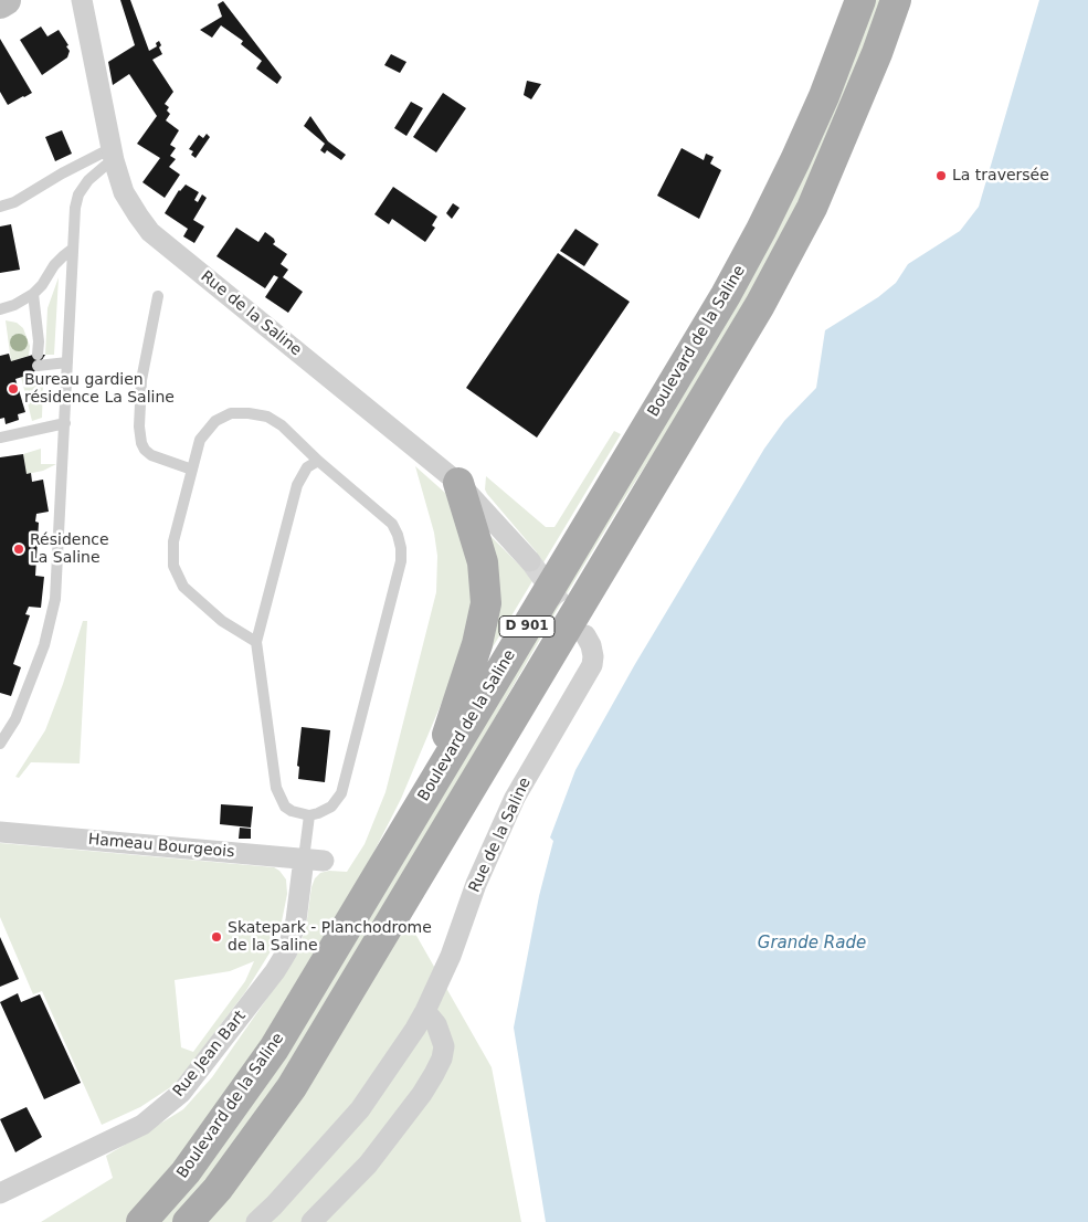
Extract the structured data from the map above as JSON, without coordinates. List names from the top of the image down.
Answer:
{
  "streets": {
    "main road": ["Boulevard de la Saline", "D 901"],
    "street": ["Rue de la Saline", "Hameau Bourgeois", "Rue Jean Bart"]
  },
  "crossings": [
    ["Hameau Bourgeois", "Rue Jean Bart"]
  ],
  "water": ["Grande Rade"],
  "places": [
    "La traversée",
    "Bureau gardien résidence La Saline",
    "Résidence La Saline",
    "Skatepark - Planchodrome de la Saline"
  ]
}
